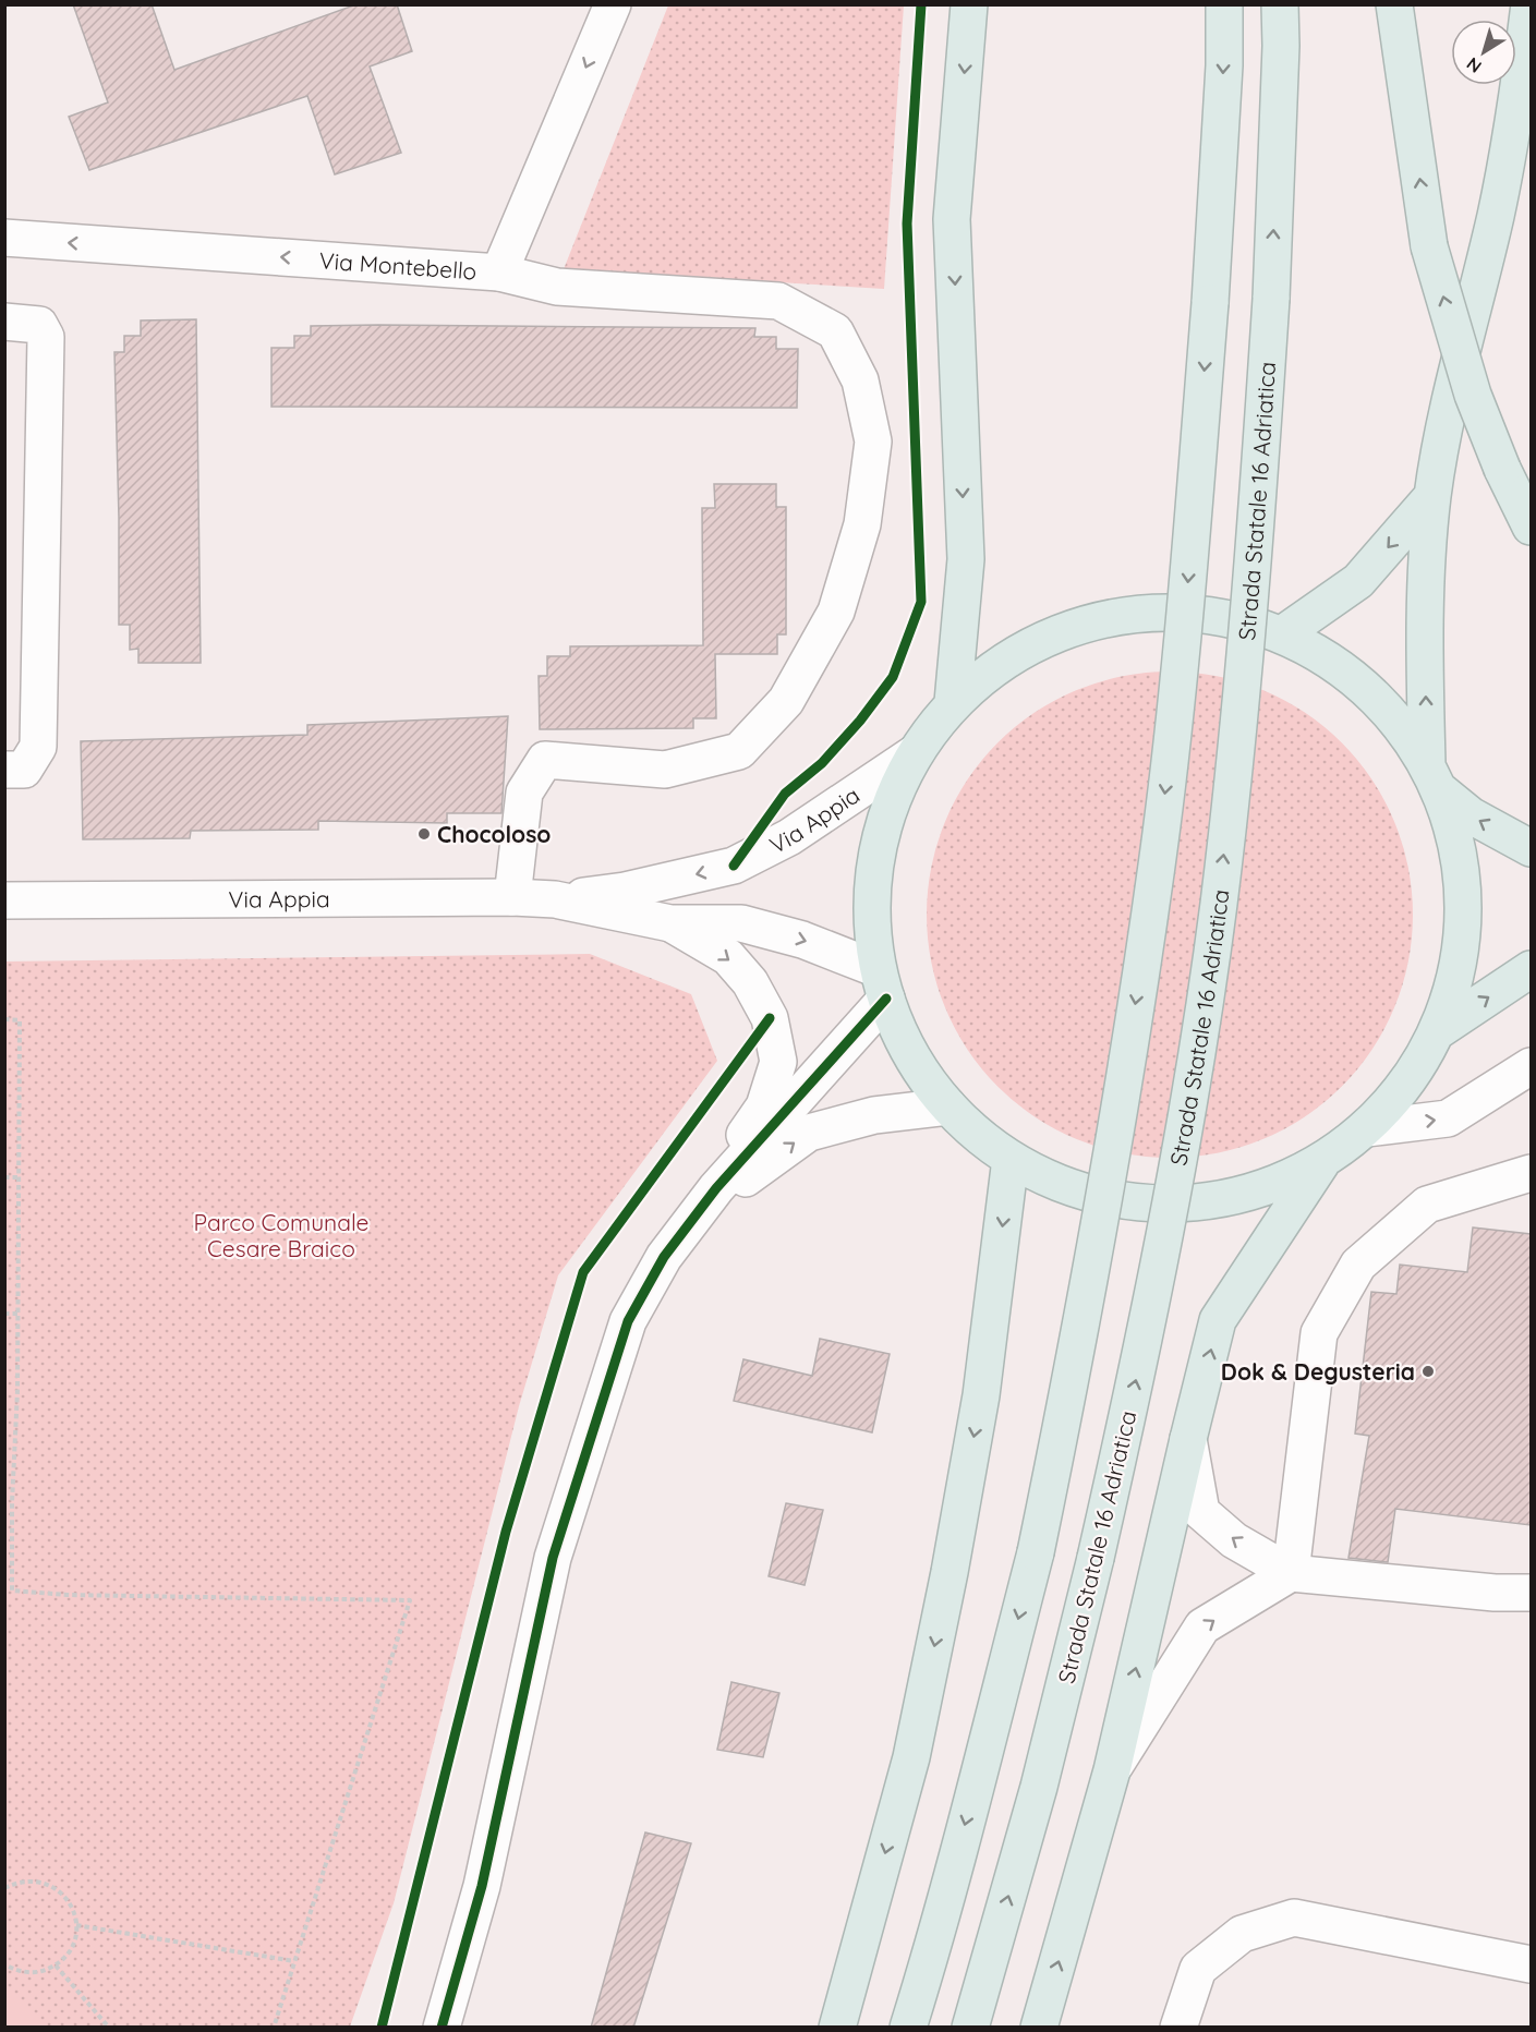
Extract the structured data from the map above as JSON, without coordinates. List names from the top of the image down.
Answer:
{
  "streets": {
    "highway": ["Strada Statale 16 Adriatica"],
    "street": ["Via Montebello", "Via Appia"]
  },
  "one_way": ["Via Montebello"],
  "parks": ["Parco Comunale Cesare Braico"],
  "places": ["Chocoloso", "Dok & Degusteria"],
  "north": "bottom left"
}
